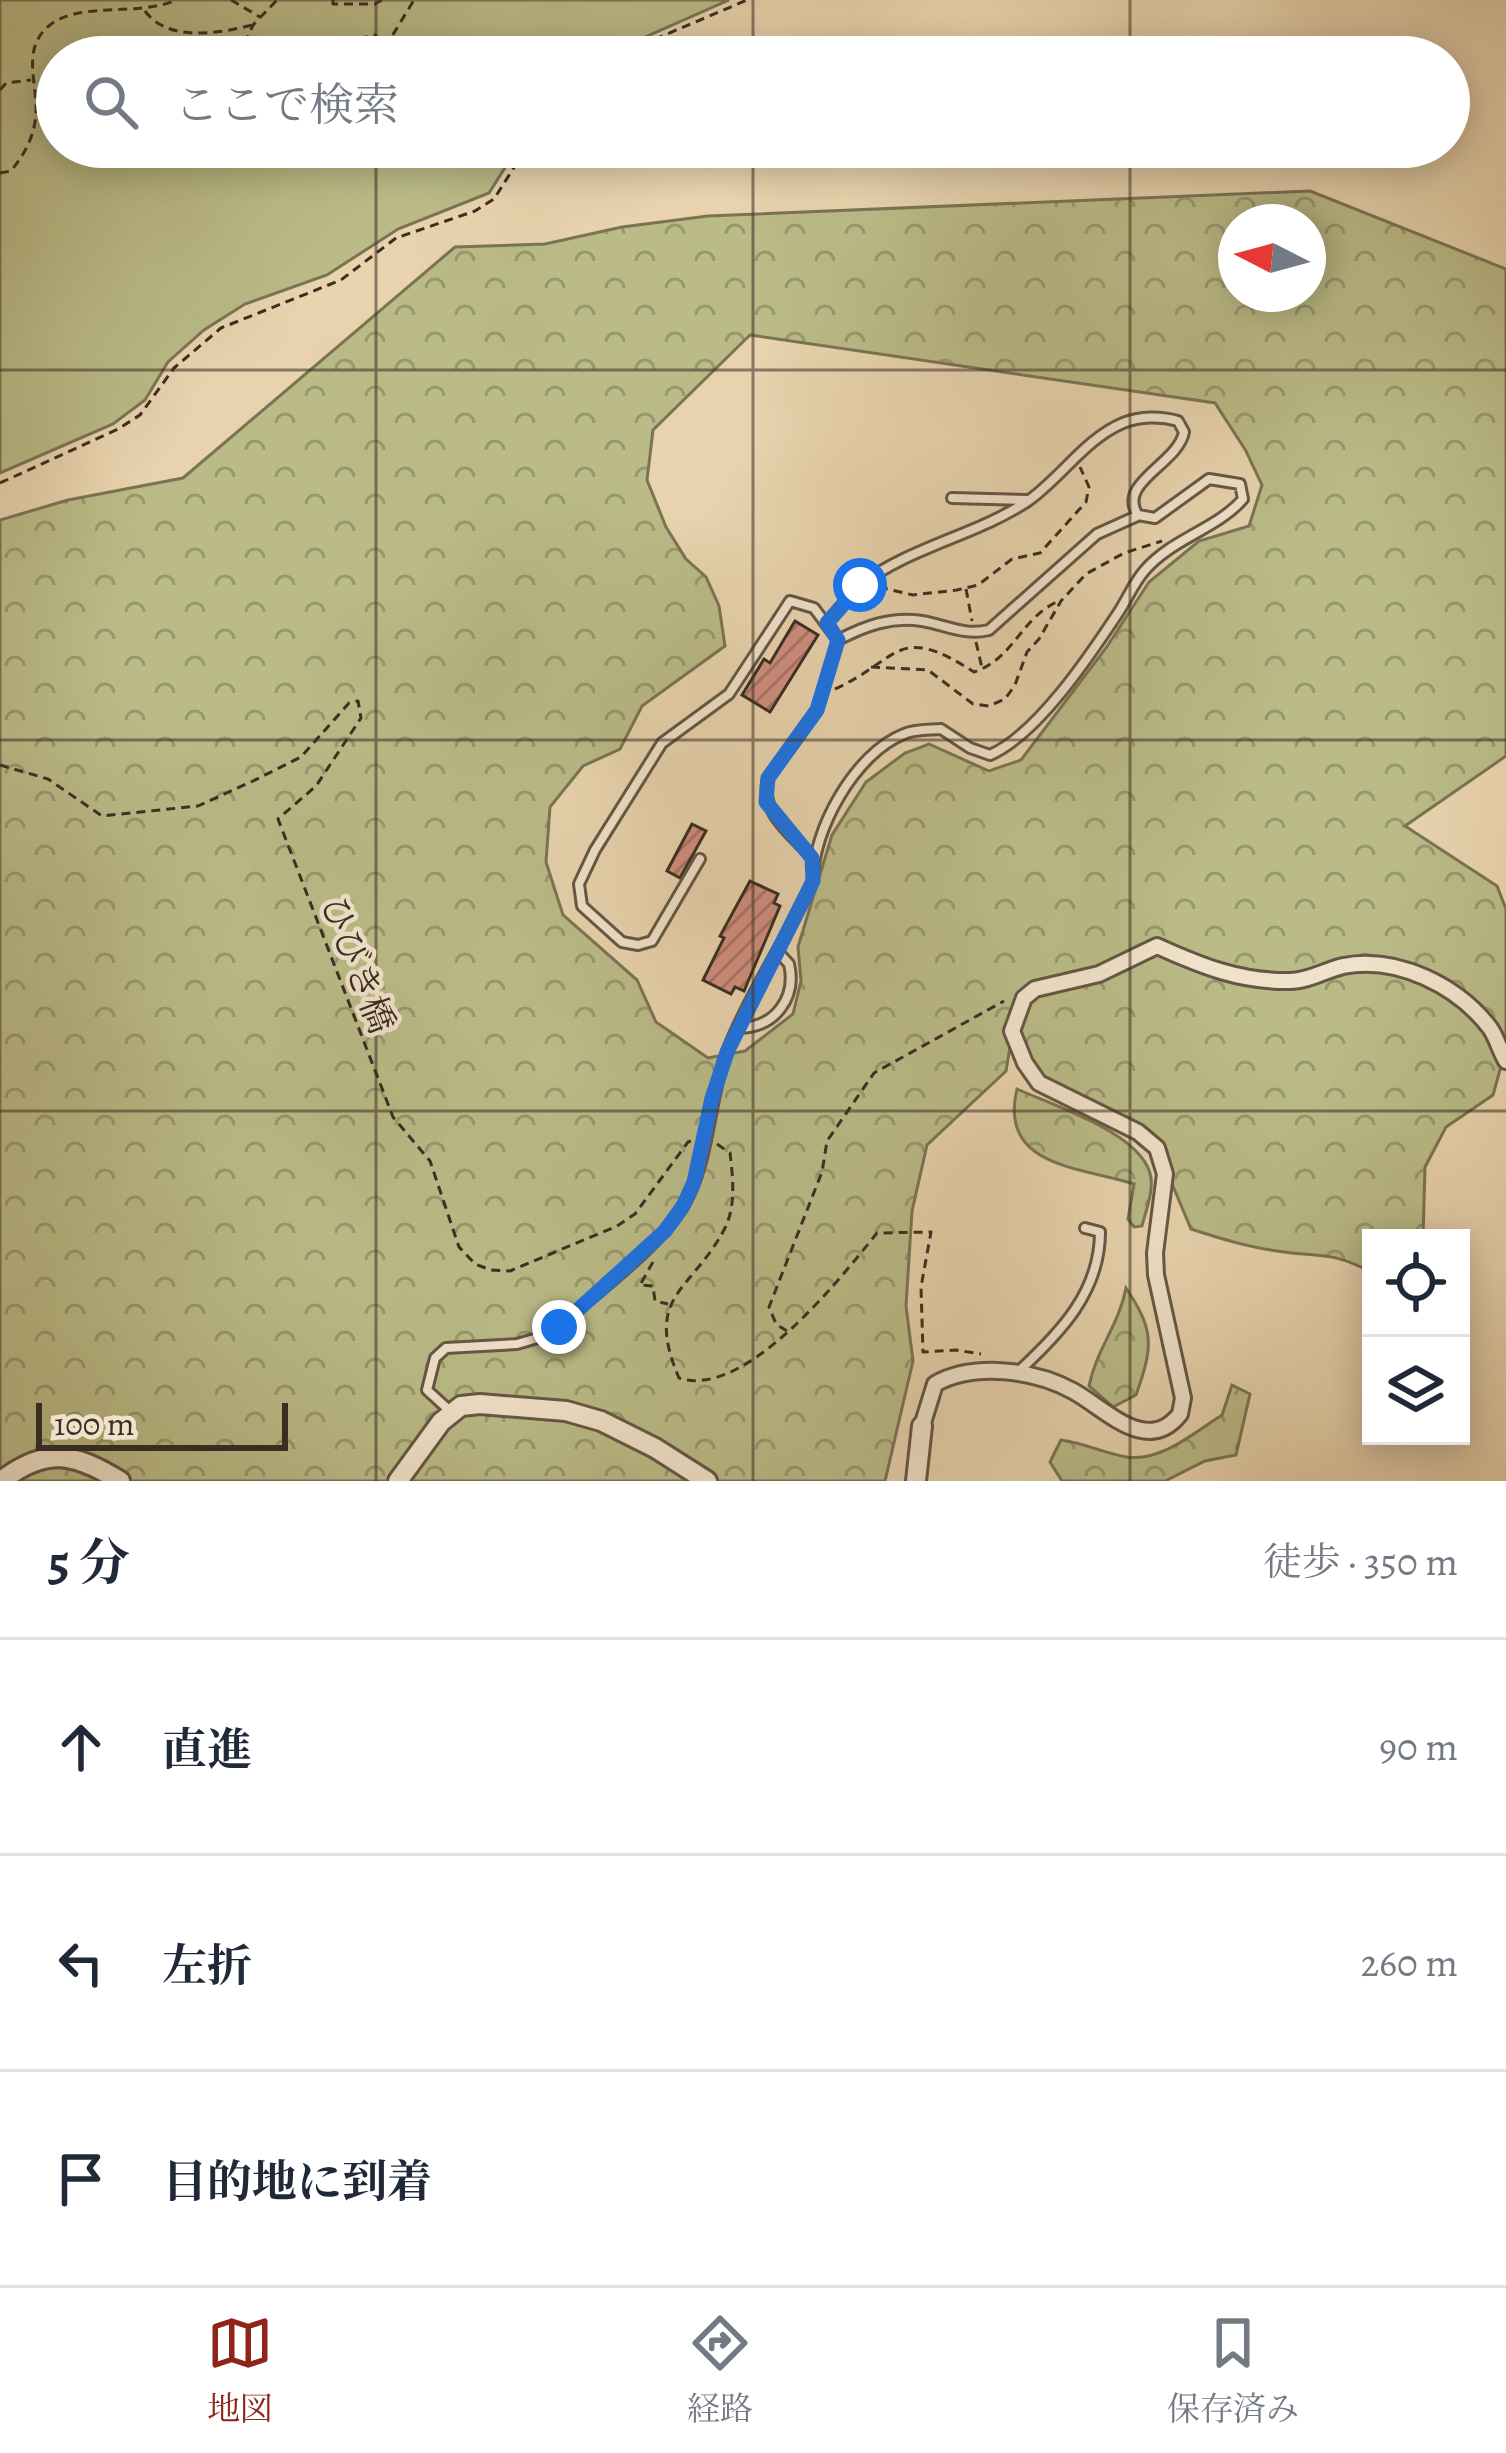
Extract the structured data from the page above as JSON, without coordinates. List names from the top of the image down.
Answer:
{
  "streets": {
    "path": ["ひびき橋"]
  },
  "scale_bar": "100 m",
  "north": "left",
  "page": {
    "search": "ここで検索",
    "scale": "100 m",
    "heading": ["5 分", "徒歩 · 350 m"],
    "list": [
      ["直進", "90 m"],
      ["左折", "260 m"],
      "目的地に到着"
    ],
    "nav": ["地図", "経路", "保存済み"]
  }
}
